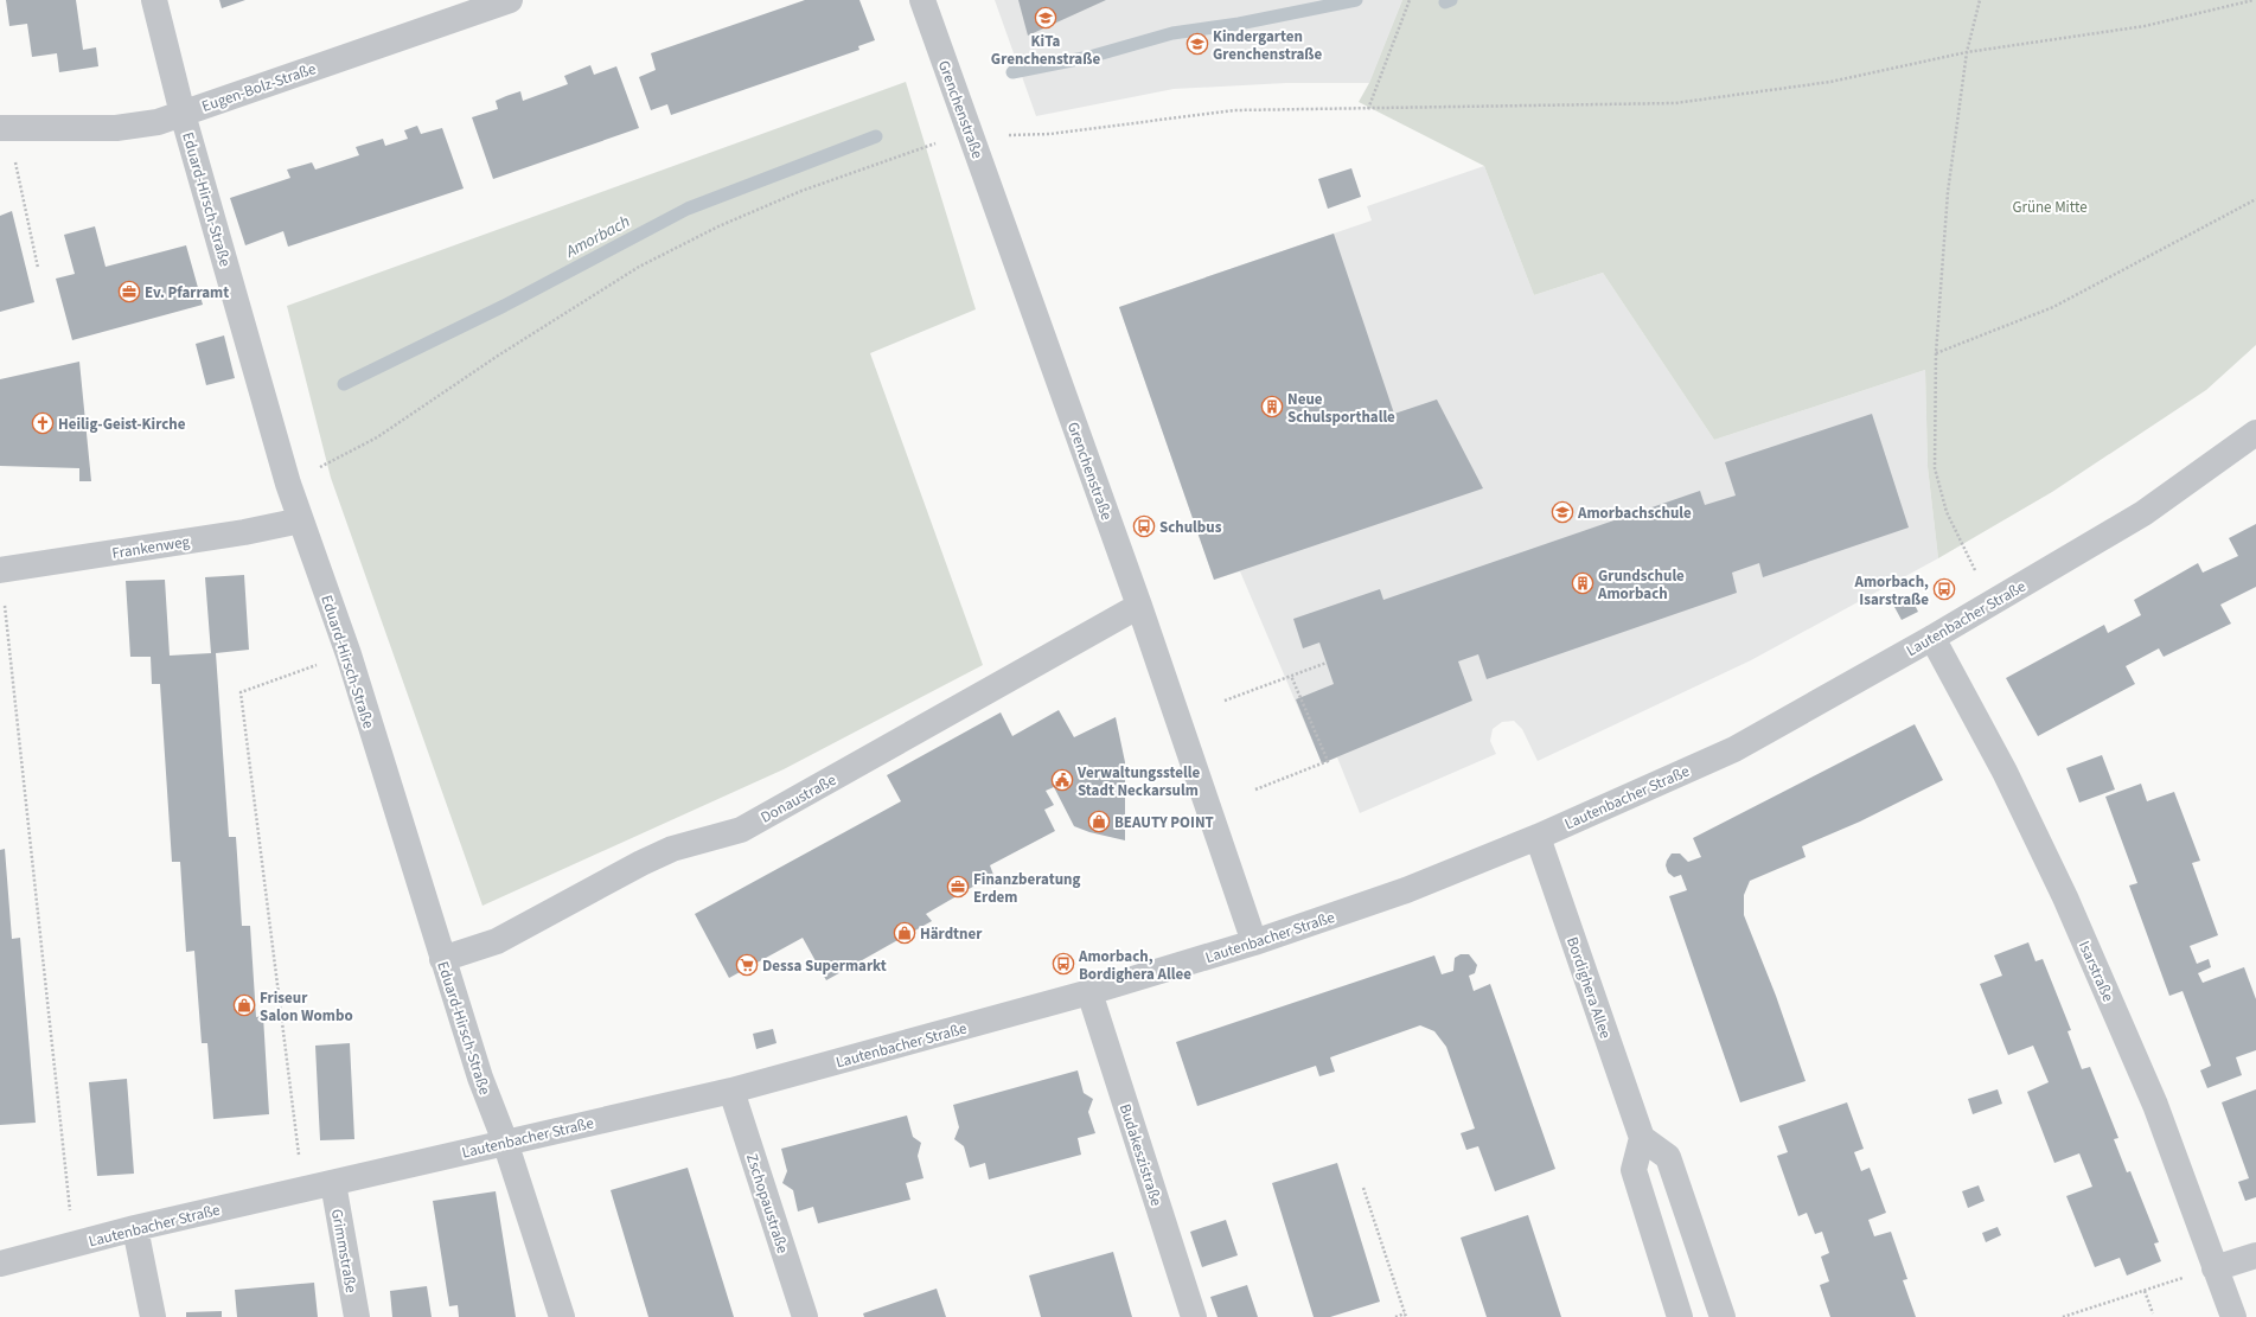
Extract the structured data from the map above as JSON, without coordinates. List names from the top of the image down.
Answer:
{
  "streets": {
    "street": [
      "Eugen-Bolz-Straße",
      "Grenchenstraße",
      "Eduard-Hirsch-Straße",
      "Frankenweg",
      "Lautenbacher Straße",
      "Donaustraße",
      "Isarstraße",
      "Bordighera Allee",
      "Budakeszistraße",
      "Zschopaustraße",
      "Grimmstraße"
    ]
  },
  "crossings": [
    ["Eugen-Bolz-Straße", "Eduard-Hirsch-Straße"],
    ["Grenchenstraße", "Lautenbacher Straße"],
    ["Grenchenstraße", "Donaustraße"],
    ["Eduard-Hirsch-Straße", "Frankenweg"],
    ["Eduard-Hirsch-Straße", "Lautenbacher Straße"],
    ["Eduard-Hirsch-Straße", "Donaustraße"],
    ["Lautenbacher Straße", "Isarstraße"],
    ["Lautenbacher Straße", "Bordighera Allee"],
    ["Lautenbacher Straße", "Budakeszistraße"],
    ["Lautenbacher Straße", "Zschopaustraße"],
    ["Lautenbacher Straße", "Grimmstraße"]
  ],
  "water": ["Amorbach"],
  "parks": ["Grüne Mitte"],
  "places": {
    "school or university": ["KiTa Grenchenstraße", "Kindergarten Grenchenstraße", "Amorbachschule"],
    "office": ["Ev. Pfarramt", "Finanzberatung Erdem"],
    "building": ["Neue Schulsporthalle", "Grundschule Amorbach"],
    "church": ["Heilig-Geist-Kirche"],
    "bus stop": ["Schulbus", "Amorbach, Isarstraße", "Amorbach, Bordighera Allee"],
    "public building": ["Verwaltungsstelle Stadt Neckarsulm"],
    "shop": ["BEAUTY POINT", "Härdtner", "Friseur Salon Wombo"],
    "supermarket": ["Dessa Supermarkt"]
  }
}
